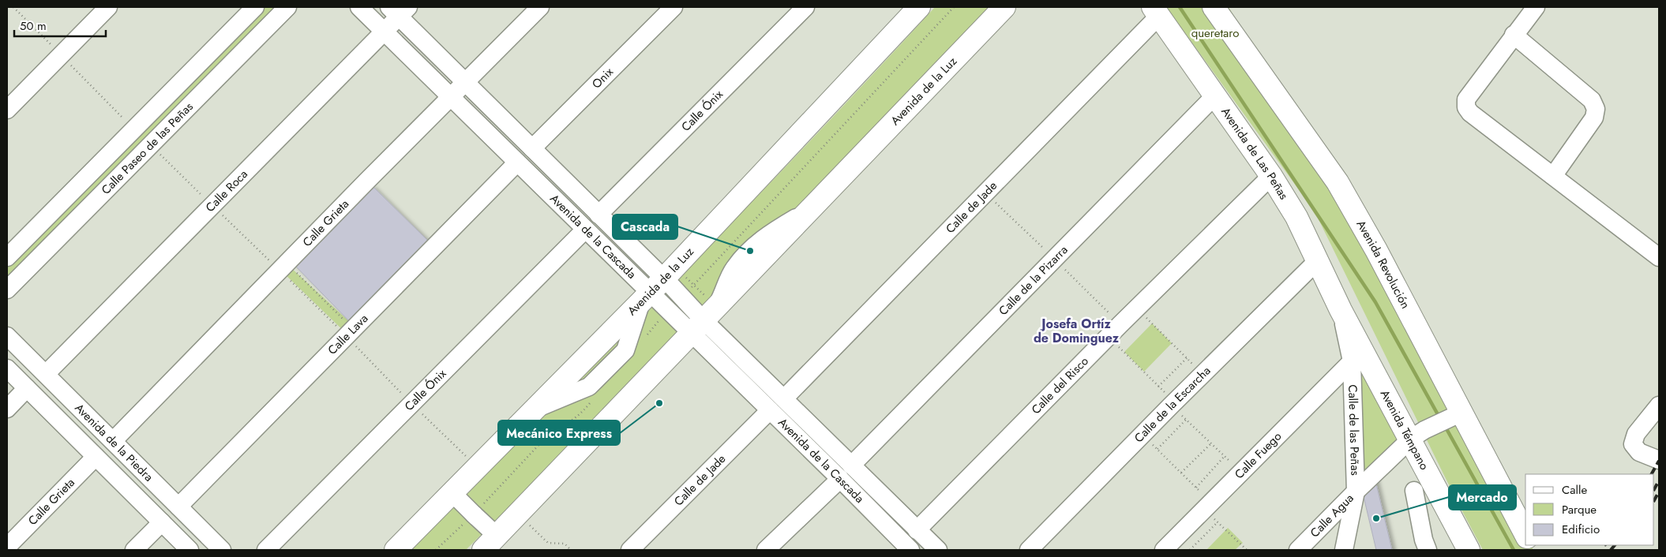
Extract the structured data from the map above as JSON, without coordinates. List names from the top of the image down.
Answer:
{
  "streets": {
    "main road": [
      "Avenida de la Luz",
      "Avenida de Las Peñas",
      "Avenida Revolución",
      "Avenida Témpano"
    ],
    "street": [
      "Onix",
      "Calle Ónix",
      "Calle Paseo de las Peñas",
      "Calle Roca",
      "Calle de Jade",
      "Calle Grieta",
      "Avenida de la Cascada",
      "Calle de la Pizarra",
      "Calle Lava",
      "Calle del Risco",
      "Calle de la Escarcha",
      "Calle de las Peñas",
      "Avenida de la Piedra",
      "Calle Fuego",
      "Calle Agua"
    ]
  },
  "crossings": [
    ["Onix", "Avenida de la Cascada"],
    ["Avenida de la Luz", "Avenida de la Cascada"],
    ["Calle Ónix", "Avenida de la Cascada"],
    ["Avenida de Las Peñas", "Calle de Jade"],
    ["Avenida de Las Peñas", "Calle de la Pizarra"],
    ["Avenida de Las Peñas", "Calle del Risco"],
    ["Avenida de Las Peñas", "Calle de la Escarcha"],
    ["Avenida de Las Peñas", "Avenida Témpano"],
    ["Avenida de Las Peñas", "Calle de las Peñas"],
    ["Calle Roca", "Avenida de la Cascada"],
    ["Calle Roca", "Avenida de la Piedra"],
    ["Calle de Jade", "Avenida de la Cascada"],
    ["Calle Grieta", "Avenida de la Cascada"],
    ["Calle Grieta", "Avenida de la Piedra"],
    ["Avenida de la Cascada", "Calle de la Pizarra"],
    ["Avenida de la Cascada", "Calle Lava"],
    ["Avenida de la Cascada", "Calle del Risco"],
    ["Avenida Revolución", "Calle Agua"],
    ["Calle Lava", "Avenida de la Piedra"],
    ["Avenida Témpano", "Calle de las Peñas"],
    ["Avenida Témpano", "Calle Agua"],
    ["Calle de las Peñas", "Calle Fuego"],
    ["Calle de las Peñas", "Calle Agua"]
  ],
  "districts": ["Josefa Ortíz de Dominguez"],
  "parks": ["queretaro"],
  "places": ["Cascada", "Mecánico Express", "Mercado"],
  "legend": ["Calle", "Parque", "Edificio"],
  "scale_bar": "50 m"
}
